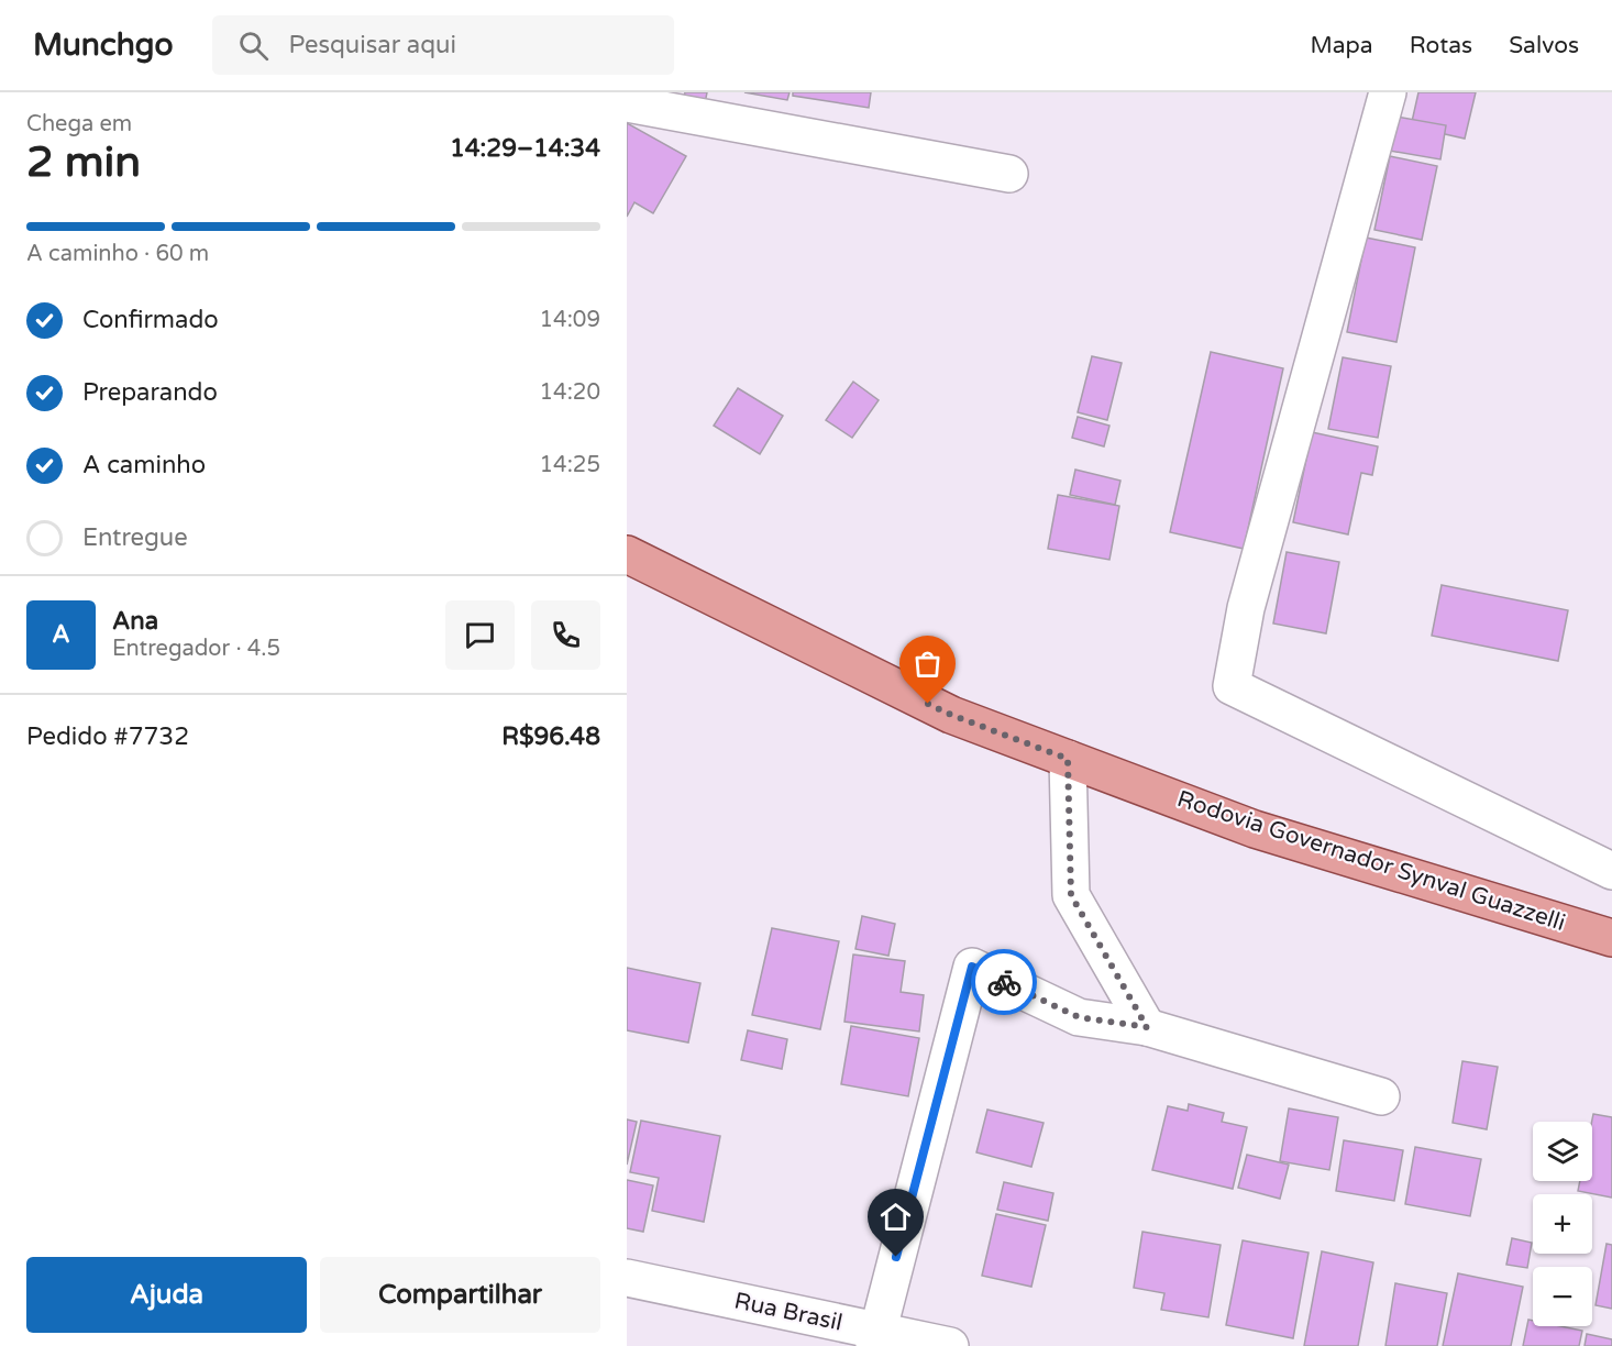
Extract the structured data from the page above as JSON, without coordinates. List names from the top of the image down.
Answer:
{
  "streets": {
    "main road": ["Rodovia Governador Synval Guazzelli"],
    "street": ["Rua Brasil"]
  },
  "page": {
    "header": "Munchgo",
    "search": "Pesquisar aqui",
    "nav": ["Mapa", "Rotas", "Salvos"],
    "heading": ["2 min", "Chega em", "14:29–14:34"],
    "panel": [
      "Ana",
      "Entregador · 4.5",
      "Pedido #7732",
      "R$96.48"
    ],
    "bar": "A caminho · 60 m",
    "list": [
      ["Confirmado", "14:09"],
      ["Preparando", "14:20"],
      ["A caminho", "14:25"],
      "Entregue"
    ],
    "round": "A",
    "map_buttons": ["+", "−"],
    "buttons": ["Ajuda", "Compartilhar"]
  }
}
